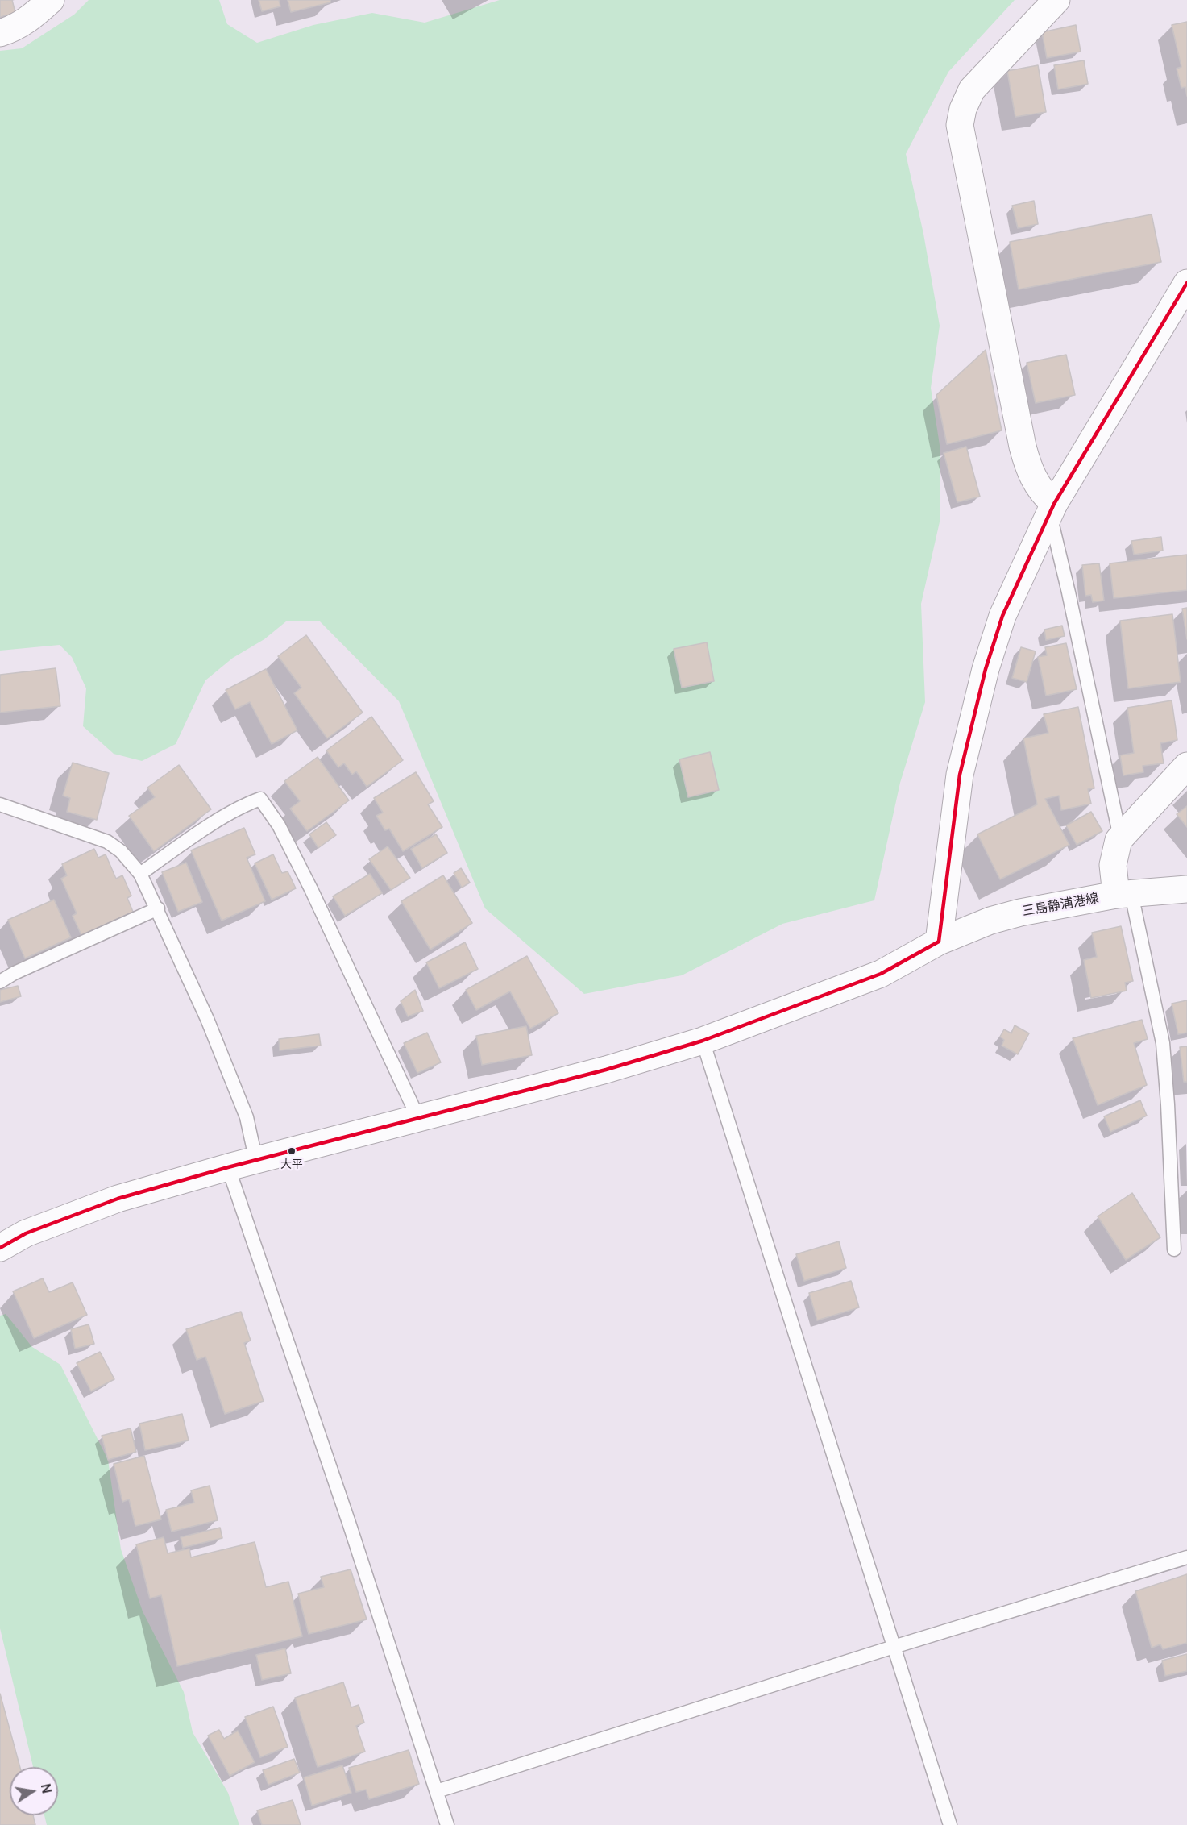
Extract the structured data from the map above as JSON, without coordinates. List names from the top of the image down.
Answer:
{
  "streets": {
    "main road": ["三島静浦港線"]
  },
  "places": ["大平"],
  "north": "right"
}
